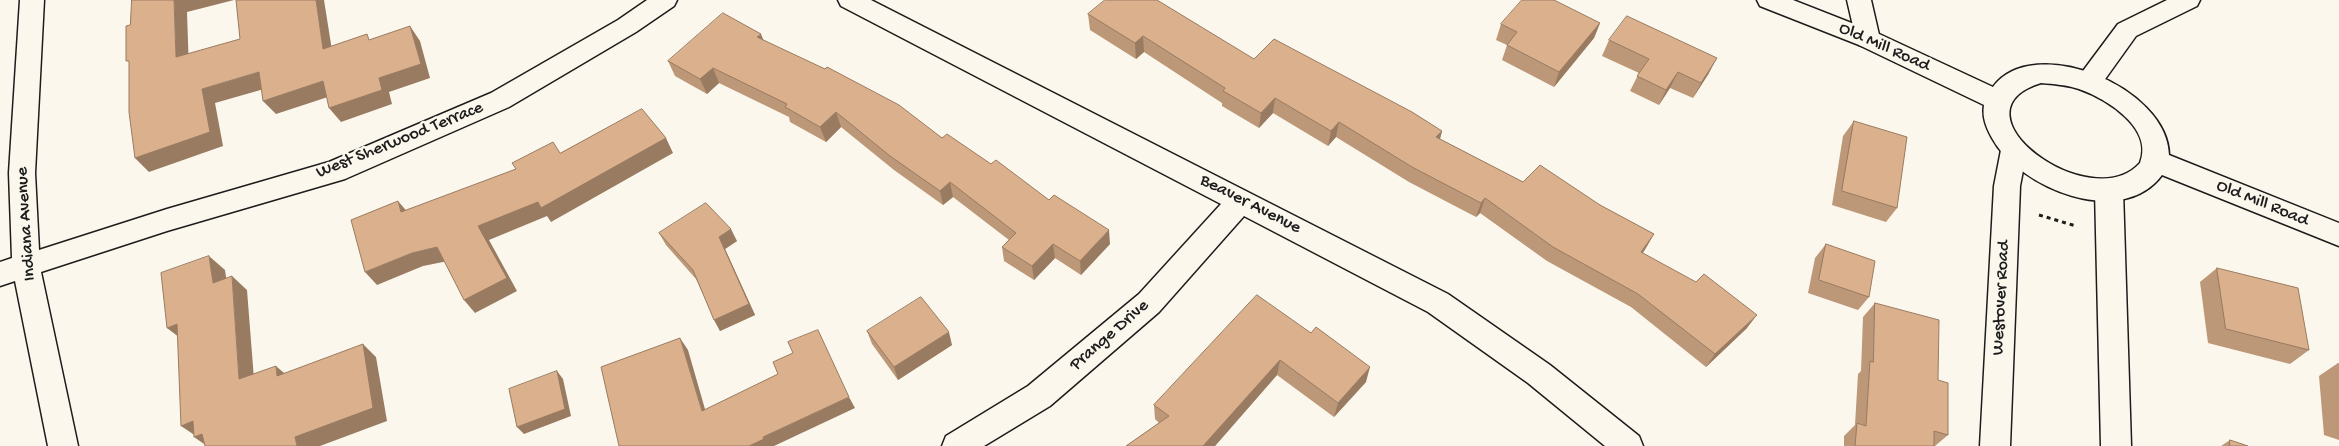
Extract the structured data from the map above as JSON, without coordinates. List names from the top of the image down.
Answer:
{
  "streets": {
    "street": [
      "Old Mill Road",
      "West Sherwood Terrace",
      "Beaver Avenue",
      "Indiana Avenue",
      "Westover Road",
      "Prange Drive"
    ]
  },
  "crossings": [
    ["Old Mill Road", "Westover Road"],
    ["West Sherwood Terrace", "Indiana Avenue"],
    ["Beaver Avenue", "Prange Drive"]
  ]
}
